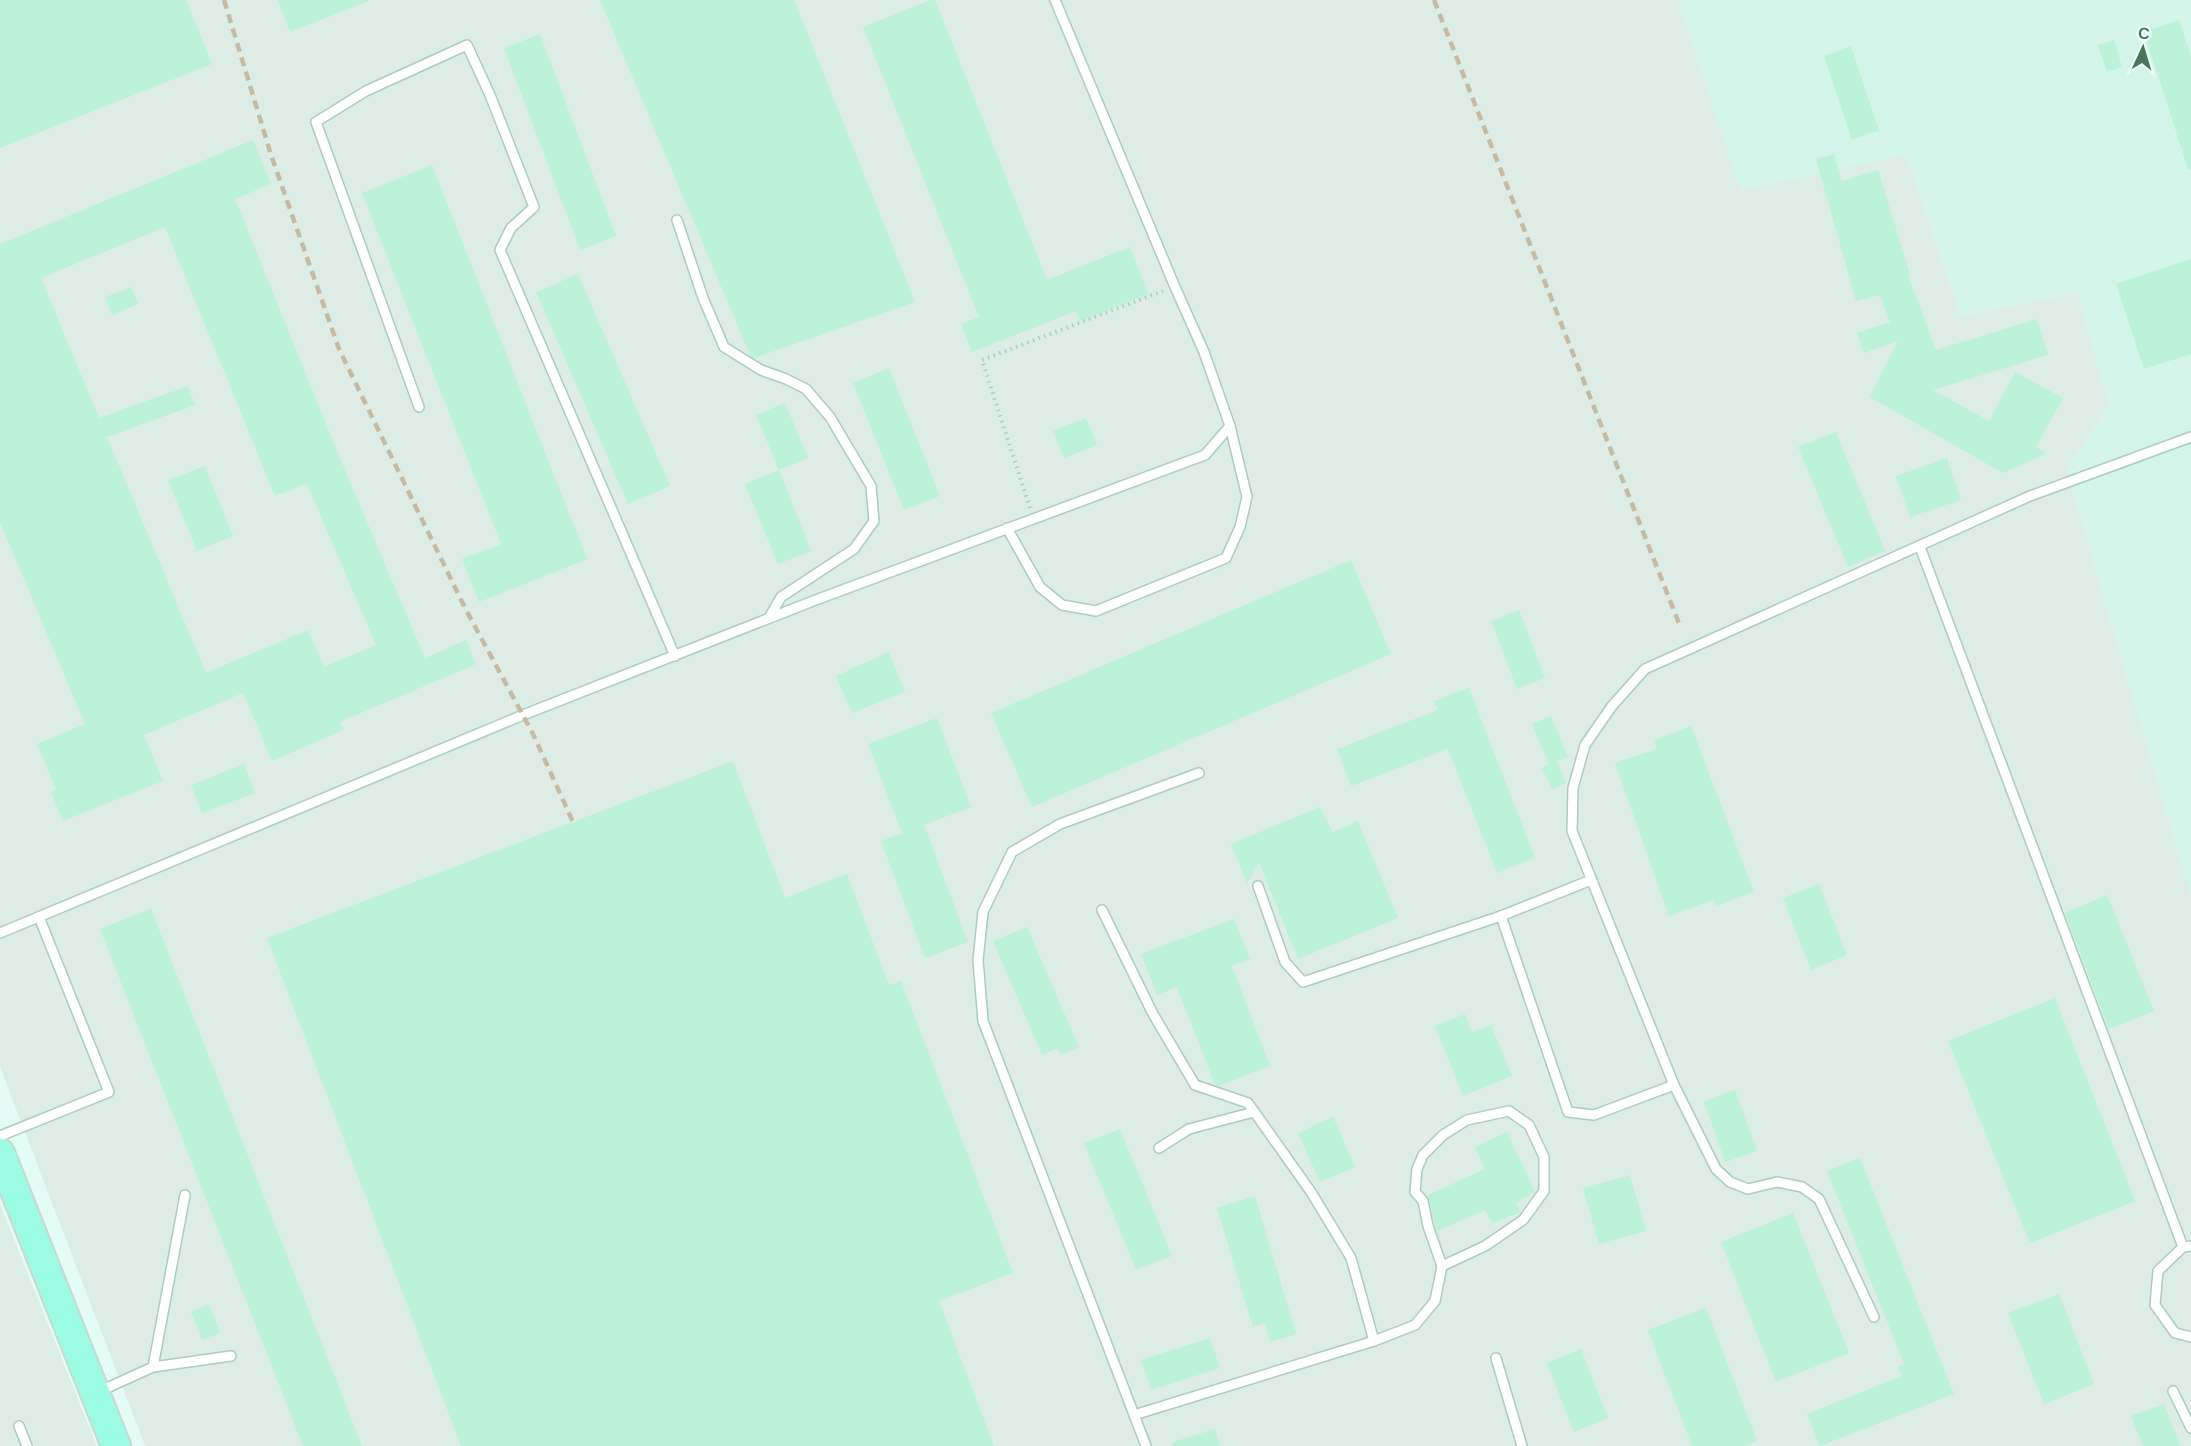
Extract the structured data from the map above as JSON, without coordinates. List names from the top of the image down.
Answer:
{
  "north": "top"
}
